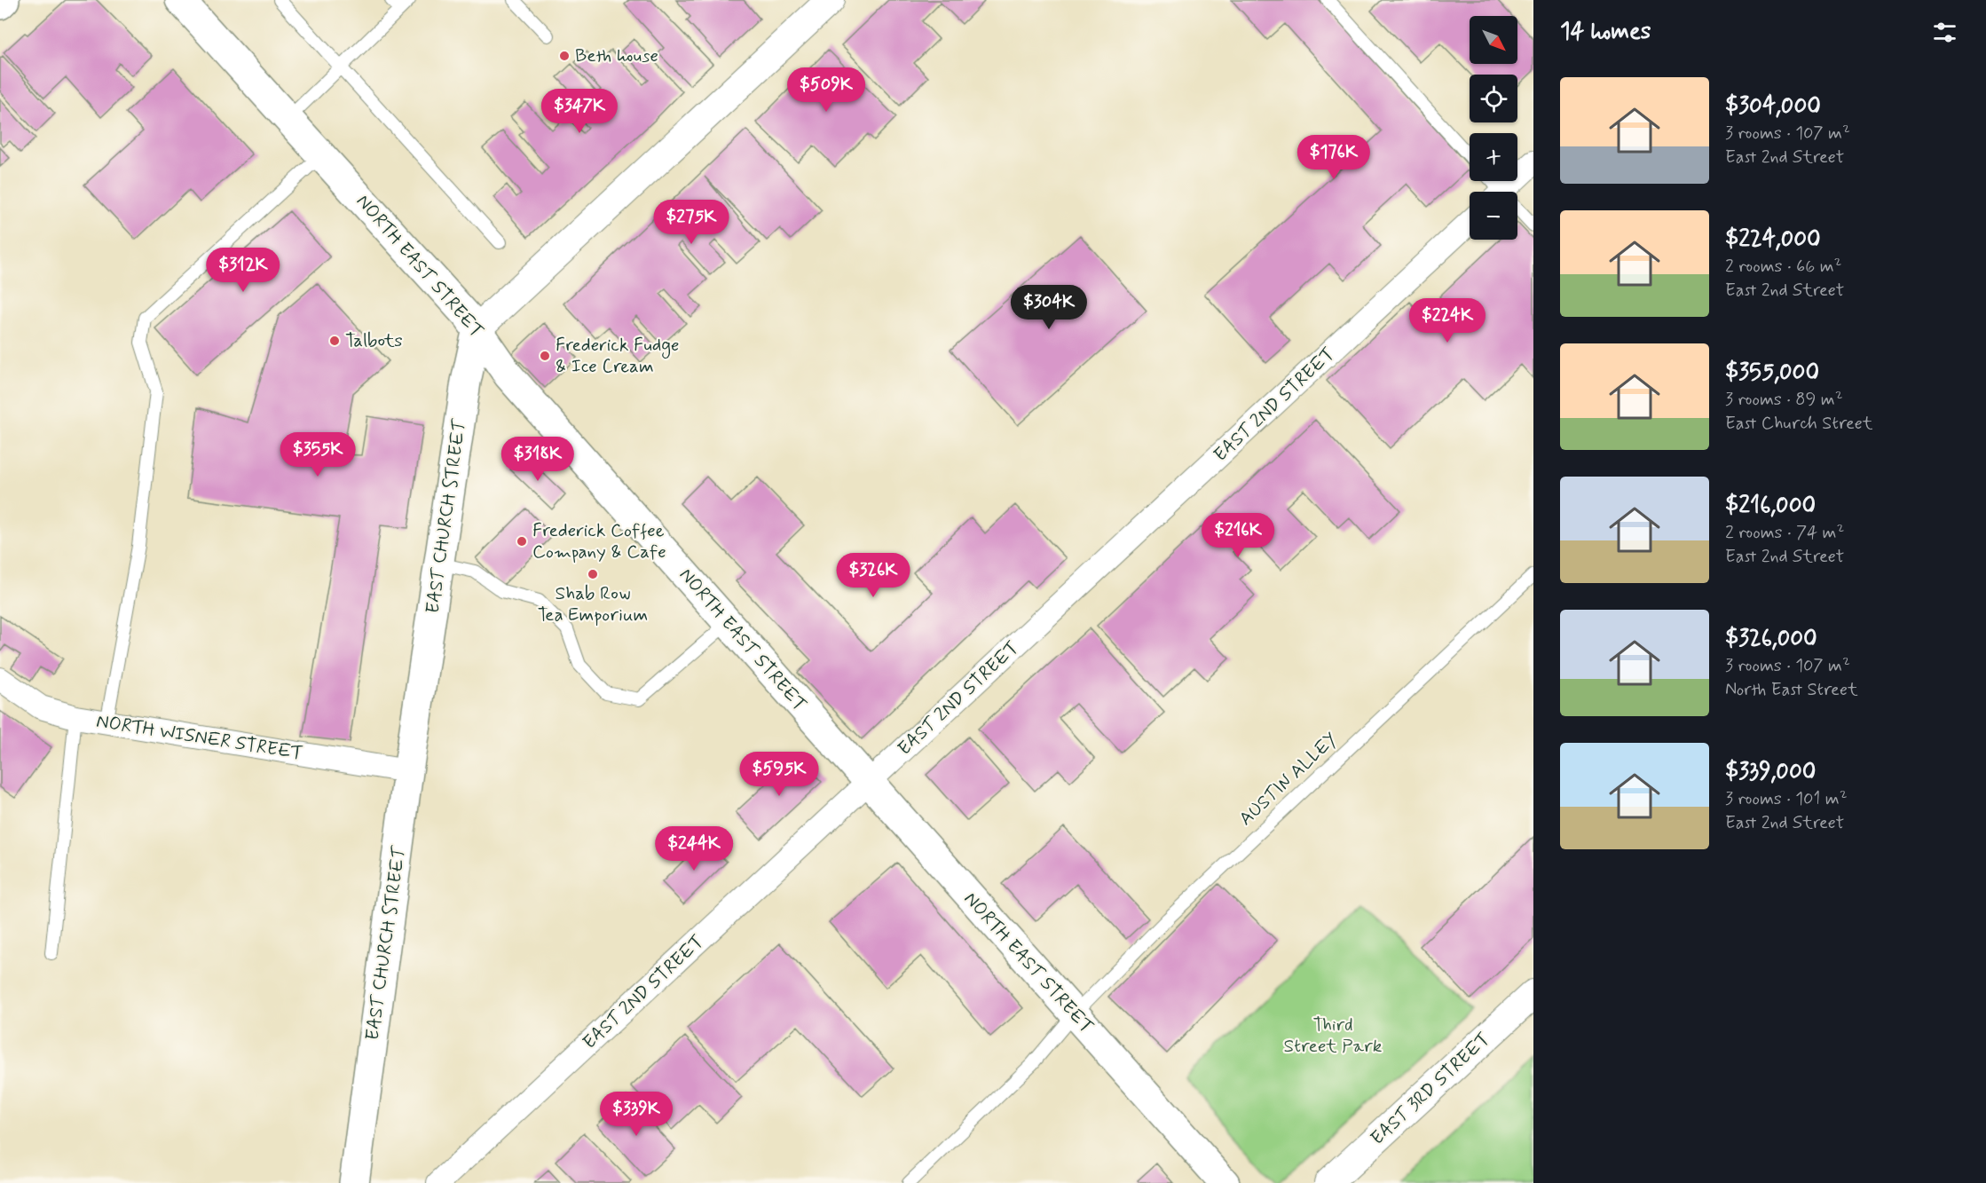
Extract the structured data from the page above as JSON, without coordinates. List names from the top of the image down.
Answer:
{
  "streets": {
    "main road": ["NORTH EAST STREET", "EAST CHURCH STREET"],
    "street": ["EAST 2ND STREET", "NORTH WISNER STREET", "EAST 3RD STREET"],
    "lane": ["AUSTIN ALLEY"]
  },
  "crossings": [
    ["NORTH EAST STREET", "EAST 2ND STREET"],
    ["NORTH EAST STREET", "EAST CHURCH STREET"],
    ["NORTH EAST STREET", "AUSTIN ALLEY"],
    ["EAST CHURCH STREET", "NORTH WISNER STREET"]
  ],
  "parks": ["Third Street Park"],
  "places": [
    "Beth house",
    "Talbots",
    "Frederick Fudge & Ice Cream",
    "Frederick Coffee Company & Cafe",
    "Shab Row Tea Emporium"
  ],
  "north": "bottom right",
  "page": {
    "heading": "14 homes",
    "map_buttons": ["+", "−"],
    "list": [
      {
        "name": "$304,000",
        "note": "3 rooms · 107 m² · East 2nd Street"
      },
      {
        "name": "$224,000",
        "note": "2 rooms · 66 m² · East 2nd Street"
      },
      {
        "name": "$355,000",
        "note": "3 rooms · 89 m² · East Church Street"
      },
      {
        "name": "$216,000",
        "note": "2 rooms · 74 m² · East 2nd Street"
      },
      {
        "name": "$326,000",
        "note": "3 rooms · 107 m² · North East Street"
      },
      {
        "name": "$339,000",
        "note": "3 rooms · 101 m² · East 2nd Street"
      }
    ],
    "price": [
      "$509K",
      "$347K",
      "$176K",
      "$275K",
      "$312K",
      "$304K",
      "$224K",
      "$355K",
      "$318K",
      "$216K",
      "$326K",
      "$595K",
      "$244K",
      "$339K"
    ]
  }
}
